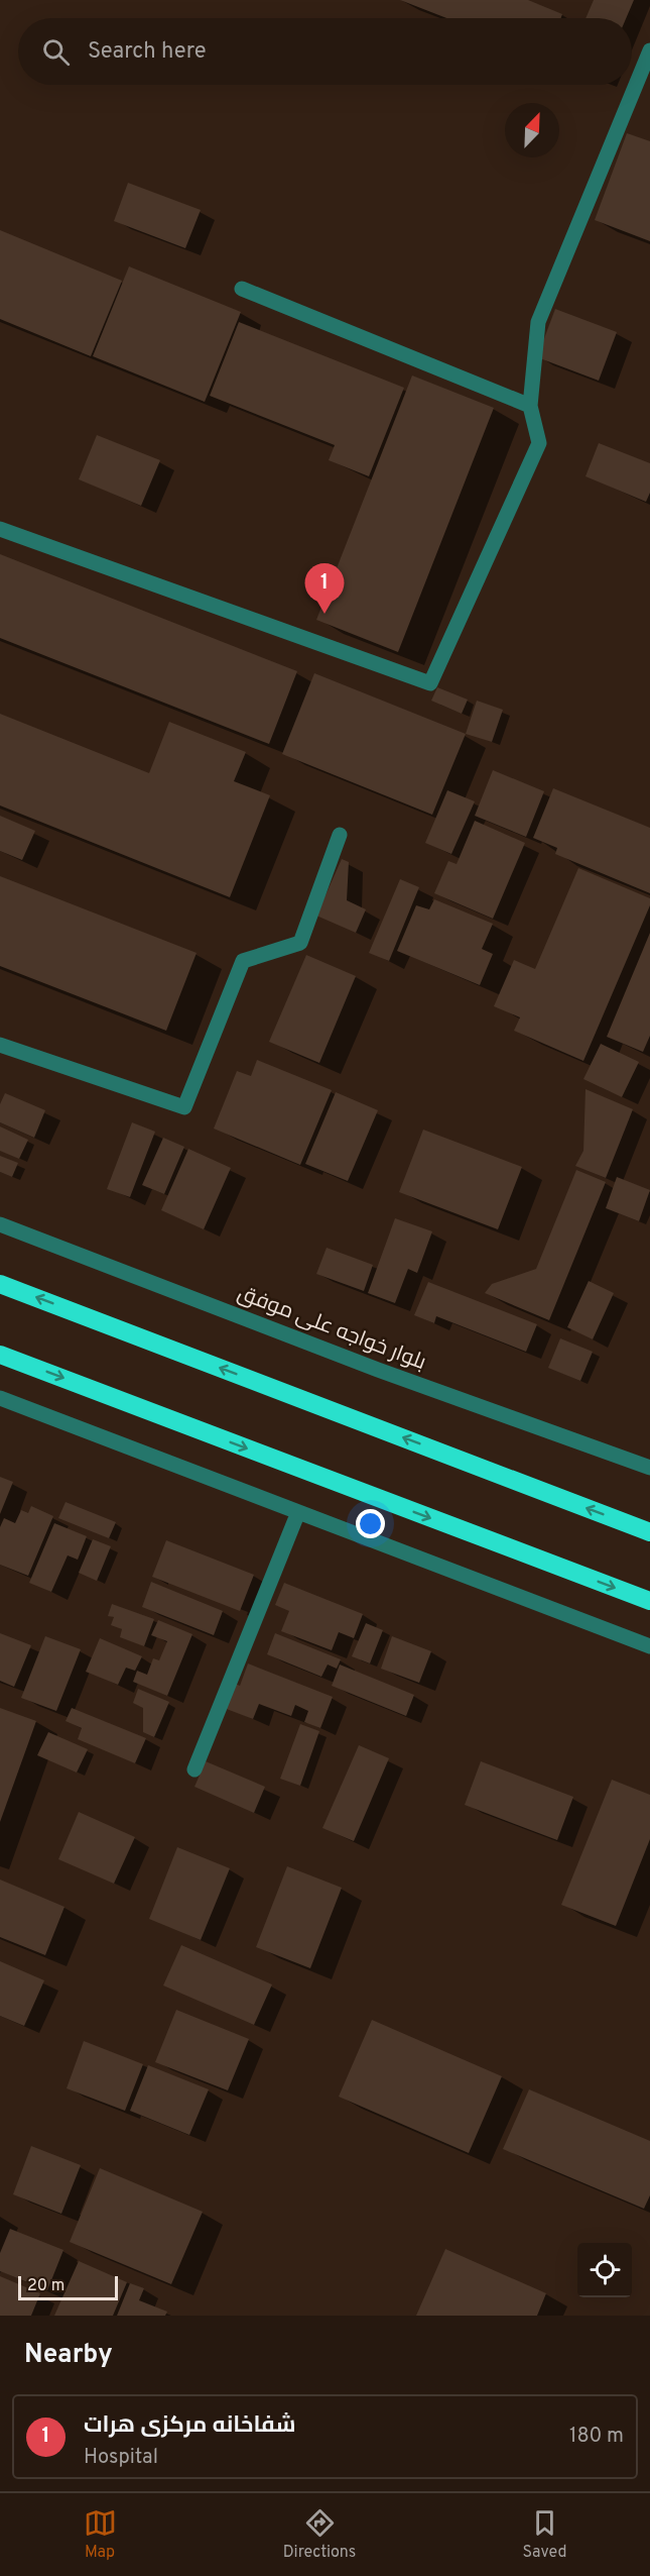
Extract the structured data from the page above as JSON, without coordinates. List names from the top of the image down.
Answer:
{
  "streets": {
    "street": ["بلوار خواجه علی موفق"]
  },
  "scale_bar": "20 m",
  "north": "top right",
  "page": {
    "search": "Search here",
    "pins": "1",
    "scale": "20 m",
    "heading": "Nearby",
    "list": [
      {
        "mark": "1",
        "name": "شفاخانه مرکزی هرات",
        "note": "Hospital",
        "value": "180 m"
      }
    ],
    "nav": ["Map", "Directions", "Saved"]
  }
}
